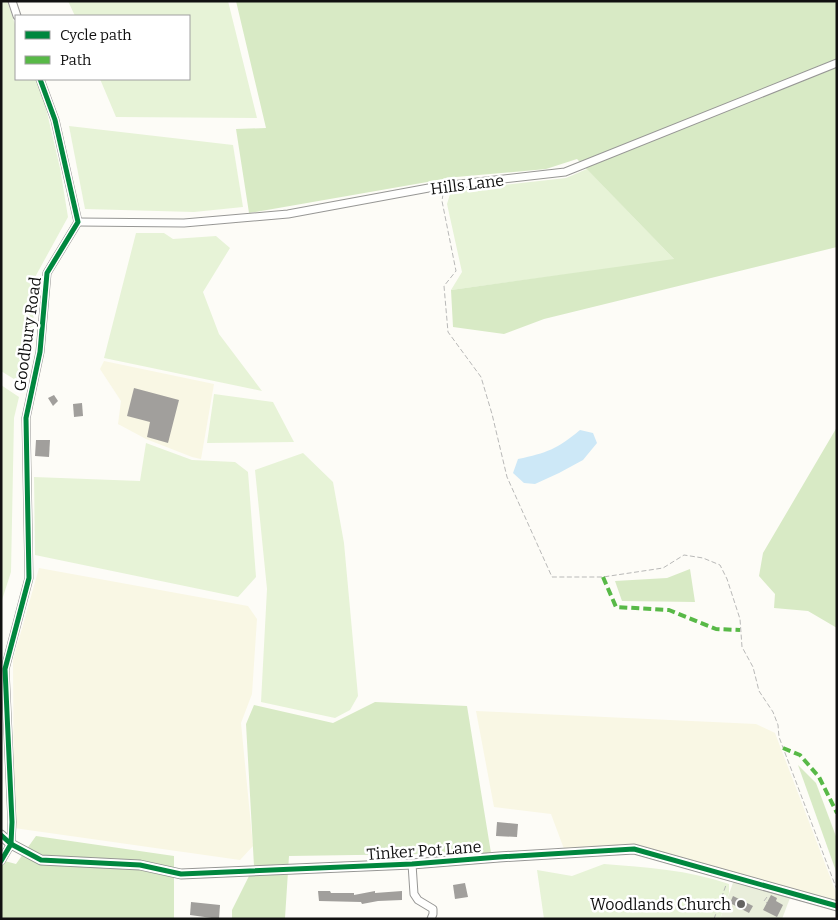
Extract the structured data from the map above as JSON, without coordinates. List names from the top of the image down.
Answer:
{
  "streets": {
    "street": ["Hills Lane", "Goodbury Road", "Tinker Pot Lane"]
  },
  "crossings": [
    ["Hills Lane", "Goodbury Road"],
    ["Goodbury Road", "Tinker Pot Lane"]
  ],
  "places": ["Woodlands Church"],
  "legend": ["Cycle path", "Path"]
}
